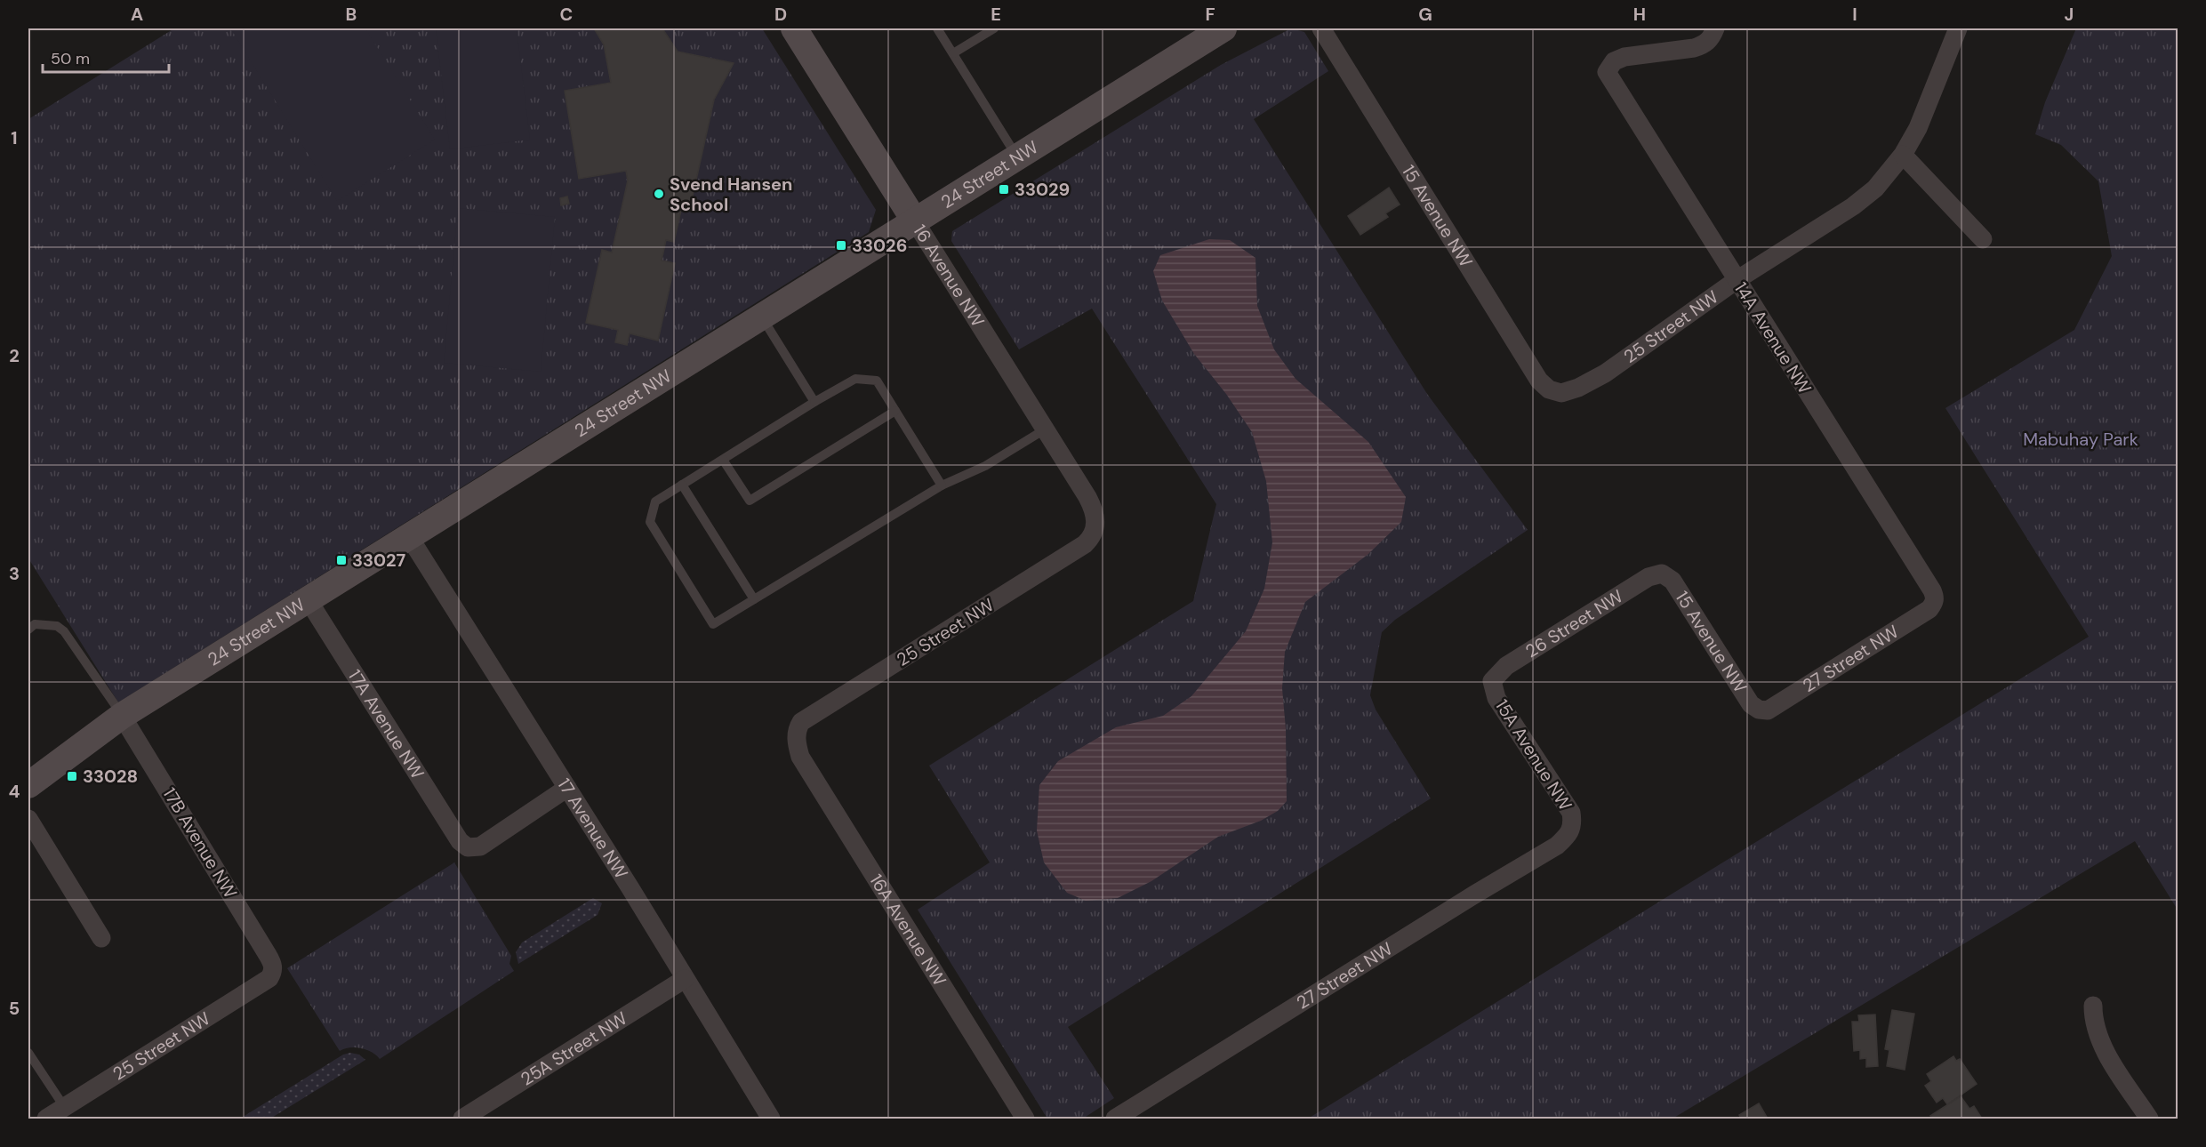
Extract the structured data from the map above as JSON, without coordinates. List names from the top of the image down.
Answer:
{
  "streets": {
    "street": [
      "24 Street NW",
      "15 Avenue NW",
      "16 Avenue NW",
      "25 Street NW",
      "14A Avenue NW",
      "26 Street NW",
      "27 Street NW",
      "17A Avenue NW",
      "15A Avenue NW",
      "17 Avenue NW",
      "17B Avenue NW",
      "16A Avenue NW",
      "25A Street NW"
    ]
  },
  "crossings": [
    ["24 Street NW", "16 Avenue NW"],
    ["24 Street NW", "17A Avenue NW"],
    ["24 Street NW", "17 Avenue NW"],
    ["24 Street NW", "17B Avenue NW"],
    ["15 Avenue NW", "25 Street NW"],
    ["15 Avenue NW", "26 Street NW"],
    ["15 Avenue NW", "27 Street NW"],
    ["16 Avenue NW", "25 Street NW"],
    ["25 Street NW", "14A Avenue NW"],
    ["25 Street NW", "17B Avenue NW"],
    ["25 Street NW", "16A Avenue NW"],
    ["14A Avenue NW", "27 Street NW"],
    ["26 Street NW", "15A Avenue NW"],
    ["27 Street NW", "15A Avenue NW"],
    ["17A Avenue NW", "17 Avenue NW"],
    ["17 Avenue NW", "25A Street NW"]
  ],
  "parks": ["Mabuhay Park"],
  "places": {
    "transit": [
      "33029",
      "33026",
      "33027",
      "33028"
    ],
    "other": ["Svend Hansen School"]
  },
  "scale_bar": "50 m",
  "grid": {
    "columns": [
      "A",
      "B",
      "C",
      "D",
      "E",
      "F",
      "G",
      "H",
      "I",
      "J"
    ],
    "rows": [
      "1",
      "2",
      "3",
      "4",
      "5"
    ]
  }
}
